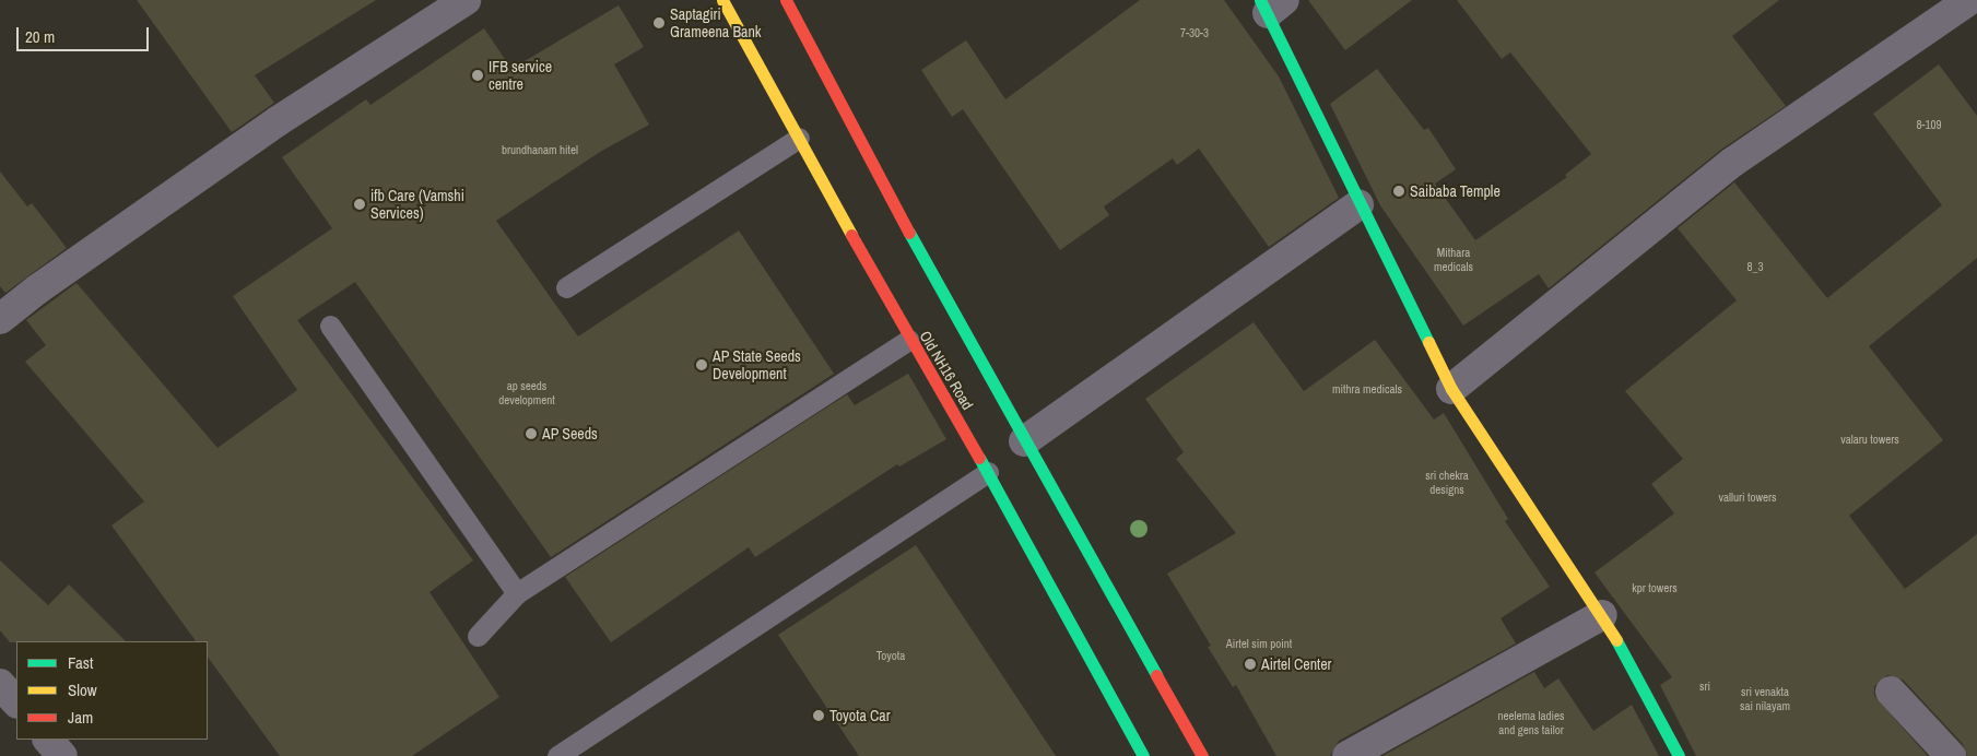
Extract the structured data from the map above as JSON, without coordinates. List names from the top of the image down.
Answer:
{
  "streets": {
    "main road": ["Old NH16 Road"]
  },
  "places": [
    "Saptagiri Grameena Bank",
    "IFB service centre",
    "Saibaba Temple",
    "ifb Care (Vamshi Services)",
    "AP State Seeds Development",
    "AP Seeds",
    "Airtel Center",
    "Toyota Car"
  ],
  "house_numbers": [
    "7-30-3",
    "8-109",
    "brundhanam hitel",
    "Mithara medicals",
    "8_3",
    "ap seeds development",
    "mithra medicals",
    "valaru towers",
    "sri chekra designs",
    "valluri towers",
    "kpr towers",
    "Airtel sim point",
    "Toyota",
    "sri",
    "sri venakta sai nilayam",
    "neelema ladies and gens tailor"
  ],
  "legend": ["Fast", "Slow", "Jam"],
  "scale_bar": "20 m"
}
